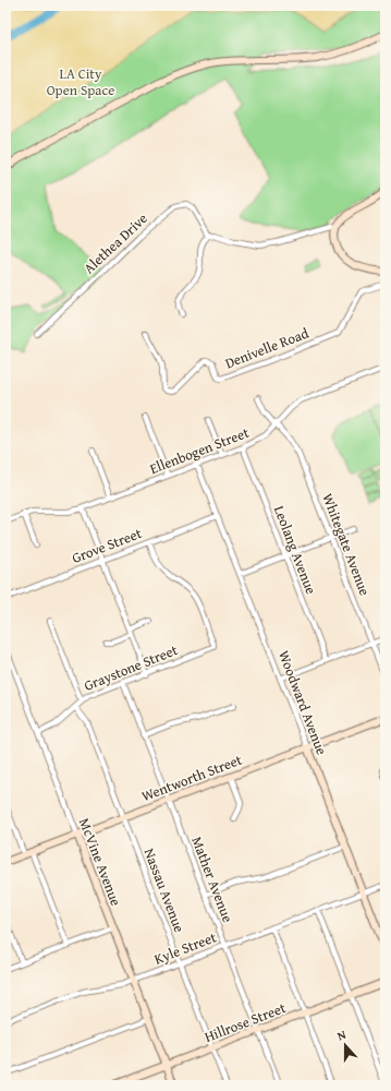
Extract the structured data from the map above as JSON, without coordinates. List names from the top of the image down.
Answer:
{
  "streets": {
    "street": [
      "Alethea Drive",
      "Denivelle Road",
      "Ellenbogen Street",
      "Whitegate Avenue",
      "Grove Street",
      "Leolang Avenue",
      "Graystone Street",
      "Woodward Avenue",
      "Wentworth Street",
      "McVine Avenue",
      "Mather Avenue",
      "Nassau Avenue",
      "Kyle Street",
      "Hillrose Street"
    ]
  },
  "crossings": [
    ["Ellenbogen Street", "Whitegate Avenue"],
    ["Ellenbogen Street", "Leolang Avenue"],
    ["Ellenbogen Street", "Woodward Avenue"],
    ["Grove Street", "Graystone Street"],
    ["Grove Street", "Woodward Avenue"],
    ["Graystone Street", "McVine Avenue"],
    ["Graystone Street", "Mather Avenue"],
    ["Graystone Street", "Nassau Avenue"],
    ["Woodward Avenue", "Wentworth Street"],
    ["Woodward Avenue", "Kyle Street"],
    ["Wentworth Street", "McVine Avenue"],
    ["Wentworth Street", "Mather Avenue"],
    ["Wentworth Street", "Nassau Avenue"],
    ["McVine Avenue", "Kyle Street"],
    ["McVine Avenue", "Hillrose Street"],
    ["Mather Avenue", "Kyle Street"],
    ["Mather Avenue", "Hillrose Street"],
    ["Nassau Avenue", "Kyle Street"],
    ["Nassau Avenue", "Hillrose Street"]
  ],
  "parks": ["LA City Open Space"],
  "north": "top"
}
